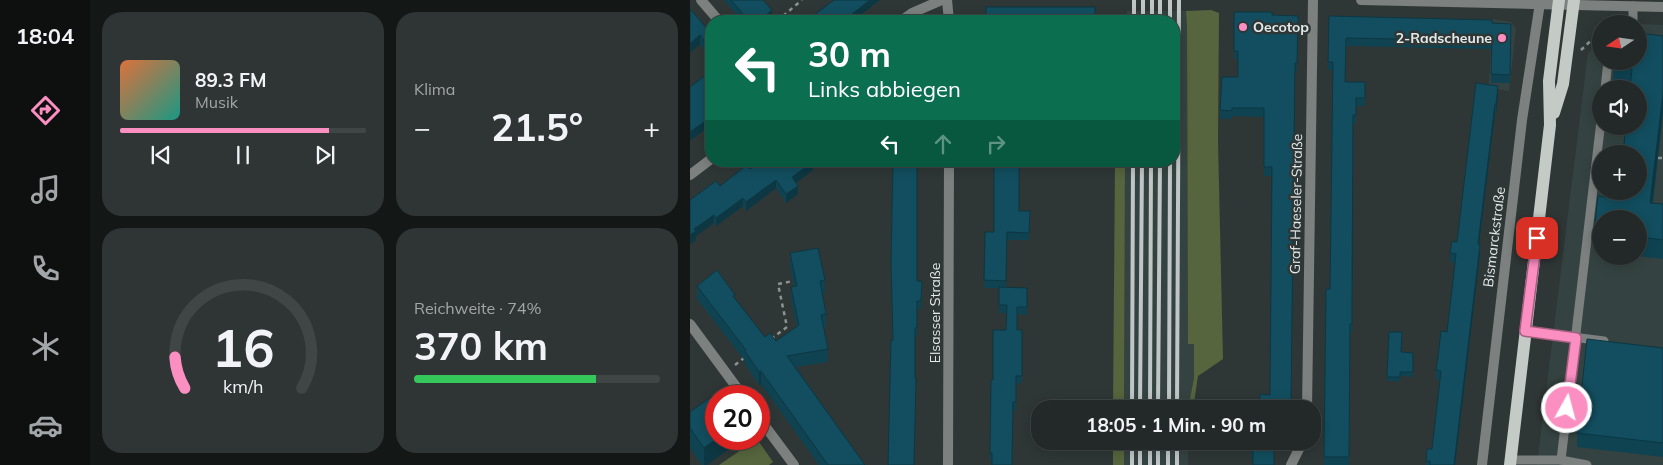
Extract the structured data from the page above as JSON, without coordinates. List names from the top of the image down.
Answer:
{
  "streets": {
    "street": ["Graf-Haeseler-Straße", "Bismarckstraße", "Elsasser Straße"]
  },
  "places": ["Oecotop", "2-Radscheune"],
  "north": "left",
  "page": {
    "tabs": "18:04",
    "tile": [
      "Klima",
      ["Reichweite · 74%", "370 km"]
    ],
    "map_buttons": ["+", "−"],
    "turn": ["30 m", "Links abbiegen"],
    "song": ["89.3 FM", "Musik"],
    "heat": ["−", "21.5°", "+"],
    "limit": "20",
    "trip": "18:05 · 1 Min. · 90 m",
    "gauge": ["16", "km/h"]
  }
}
